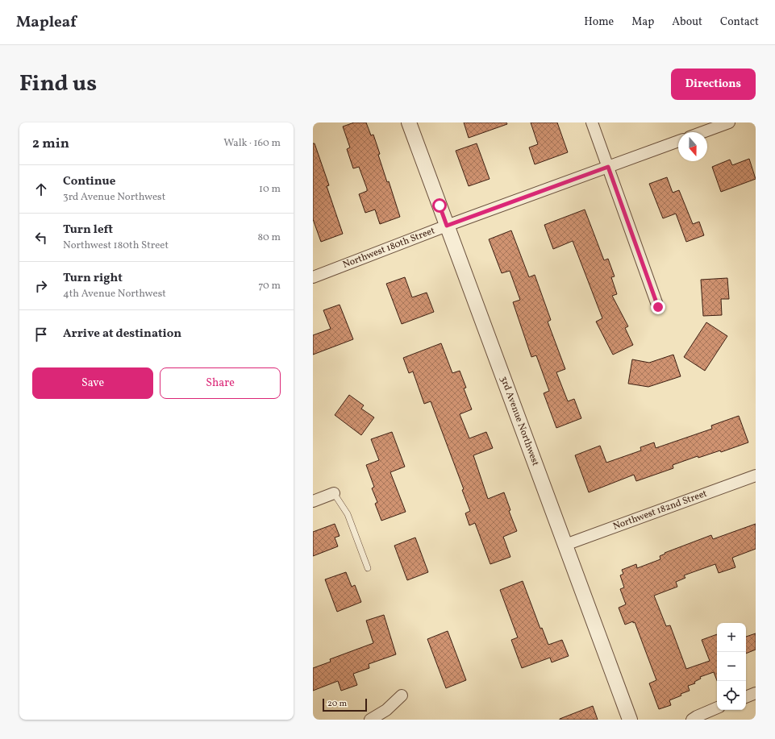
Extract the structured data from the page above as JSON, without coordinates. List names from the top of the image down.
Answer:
{
  "streets": {
    "street": ["Northwest 180th Street", "3rd Avenue Northwest", "Northwest 182nd Street"]
  },
  "crossings": [
    ["Northwest 180th Street", "3rd Avenue Northwest"],
    ["3rd Avenue Northwest", "Northwest 182nd Street"]
  ],
  "scale_bar": "20 m",
  "north": "bottom",
  "page": {
    "header": "Mapleaf",
    "nav": [
      "Home",
      "Map",
      "About",
      "Contact"
    ],
    "title": "Find us",
    "buttons": [
      "Directions",
      ["Save", "Share"]
    ],
    "heading": ["2 min", "Walk · 160 m"],
    "list": [
      ["Continue", "3rd Avenue Northwest", "10 m"],
      ["Turn left", "Northwest 180th Street", "80 m"],
      ["Turn right", "4th Avenue Northwest", "70 m"],
      "Arrive at destination"
    ],
    "map_buttons": ["+", "−"],
    "scale": "20 m"
  }
}
